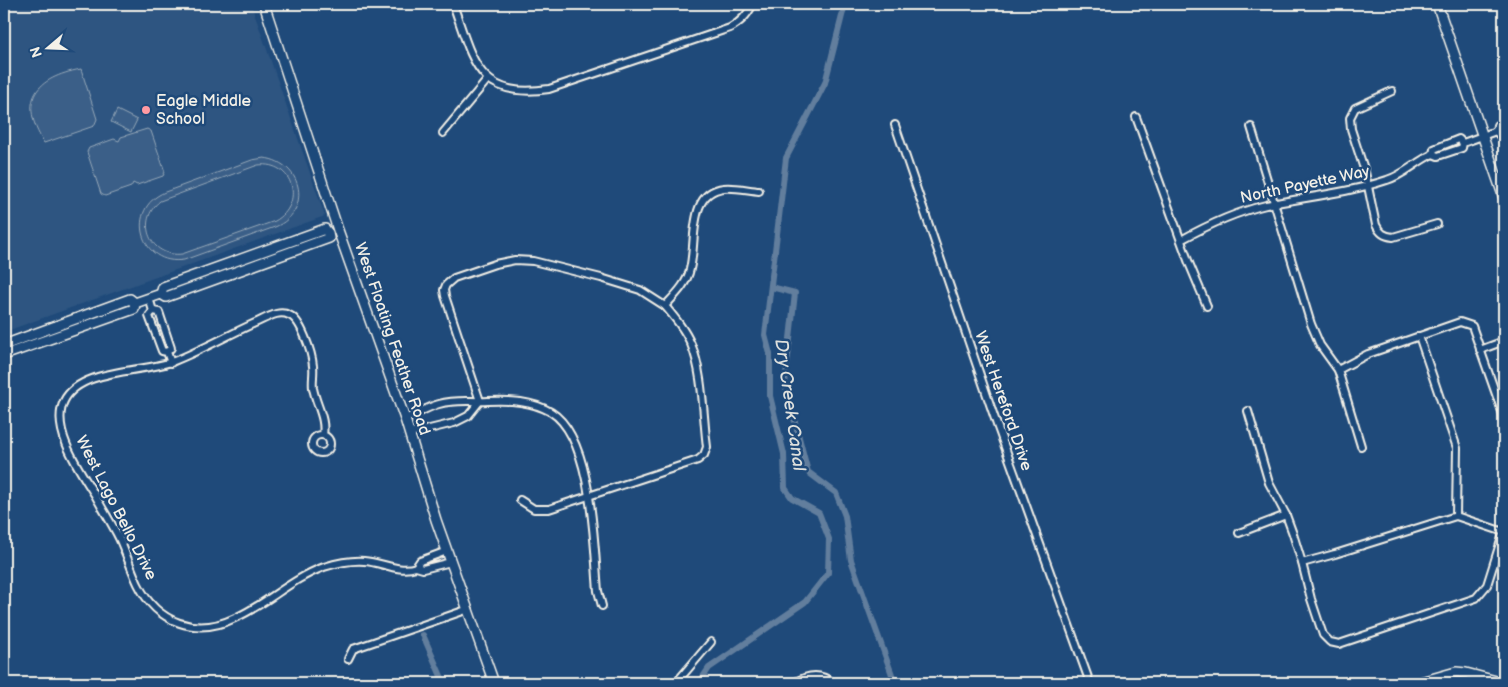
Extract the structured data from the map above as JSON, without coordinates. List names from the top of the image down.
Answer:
{
  "streets": {
    "main road": ["West Floating Feather Road"],
    "street": ["North Payette Way", "West Hereford Drive", "West Lago Bello Drive"]
  },
  "water": ["Dry Creek Canal"],
  "places": ["Eagle Middle School"],
  "north": "left"
}
